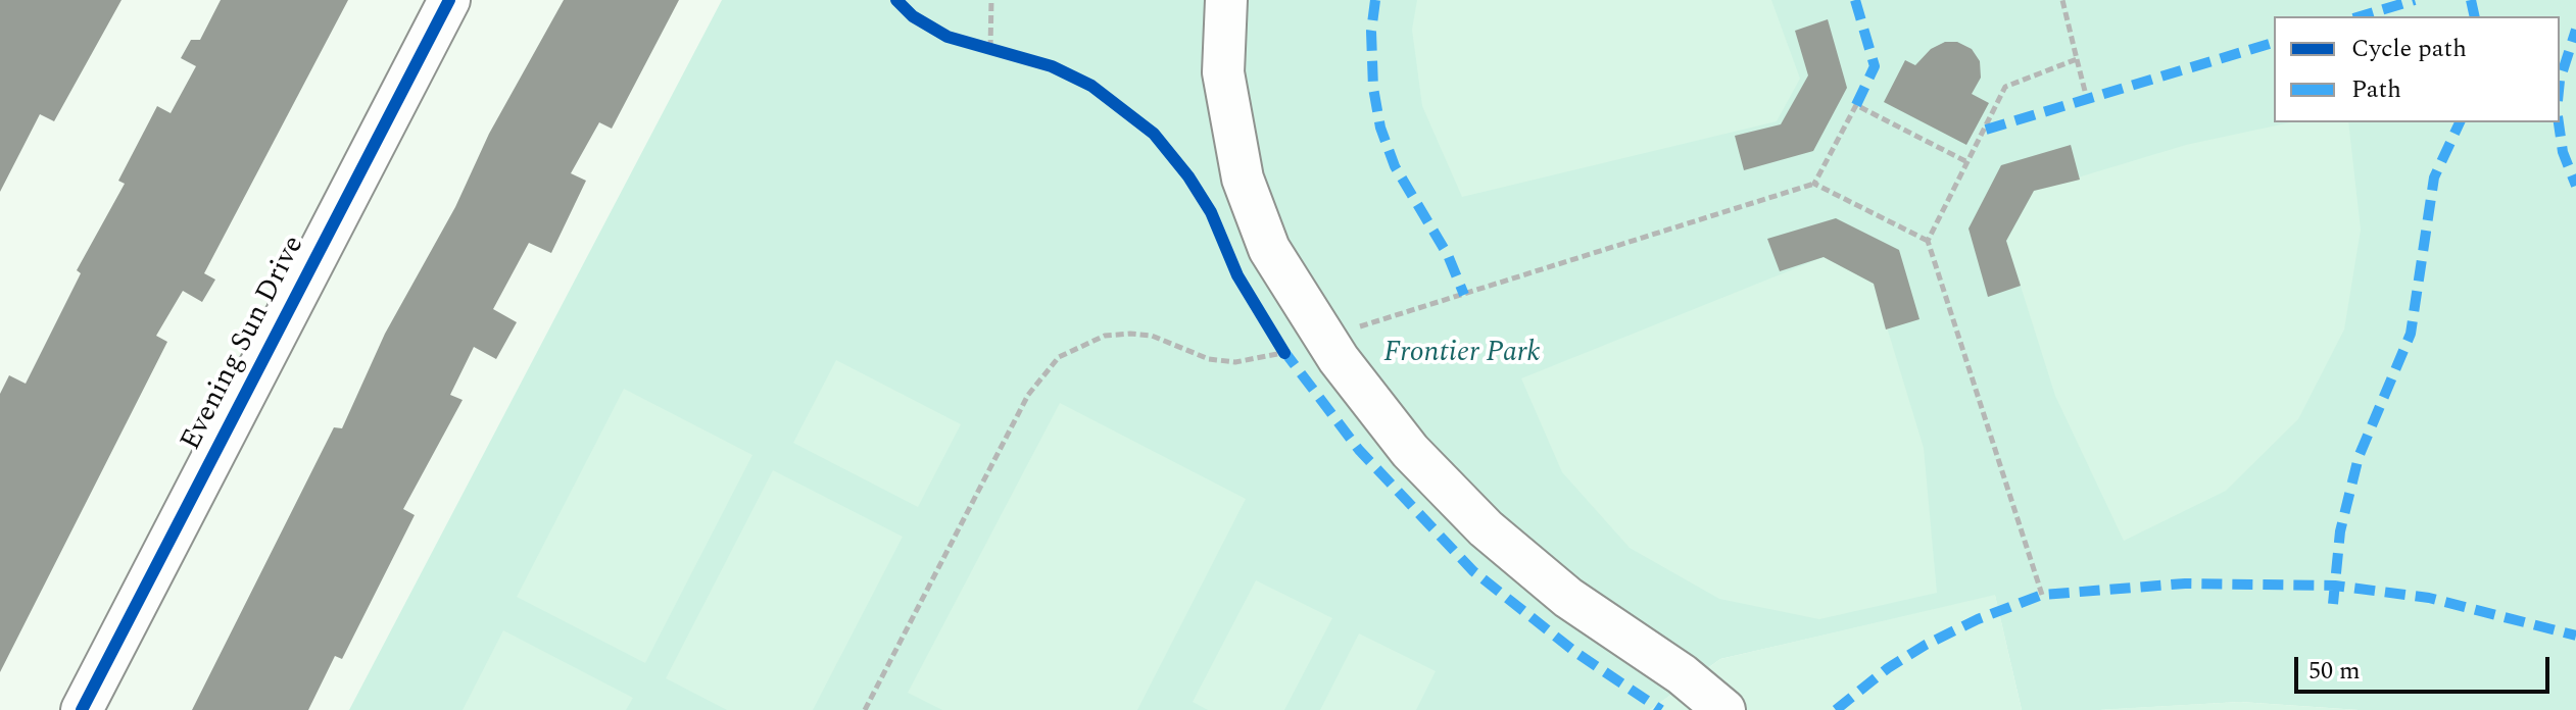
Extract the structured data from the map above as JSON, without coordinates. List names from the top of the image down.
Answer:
{
  "streets": {
    "street": ["Evening Sun Drive"]
  },
  "parks": ["Frontier Park"],
  "legend": ["Cycle path", "Path"],
  "scale_bar": "50 m"
}
